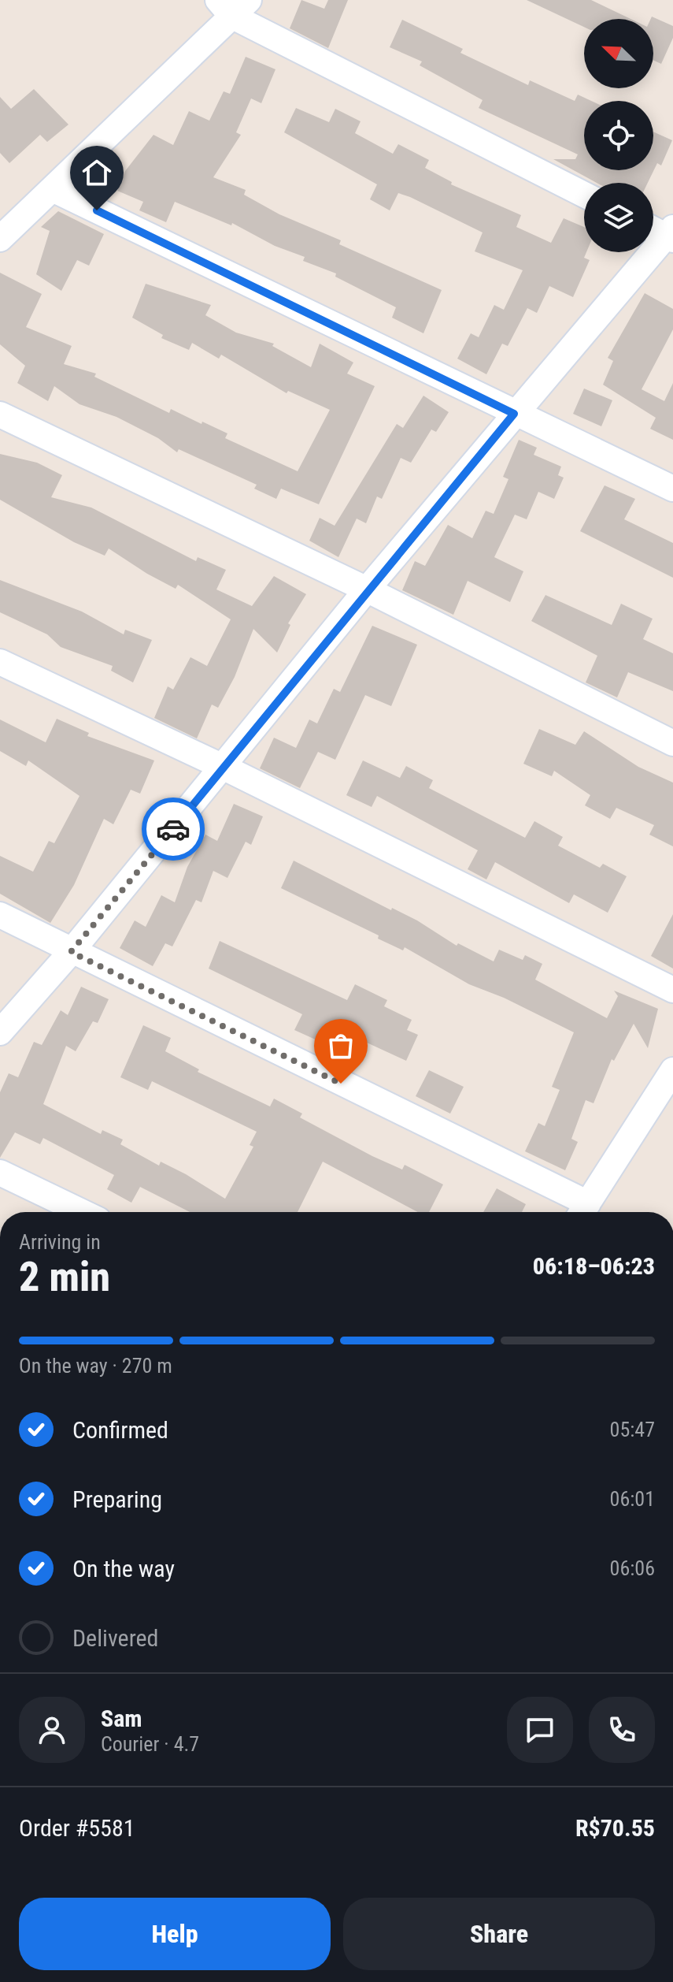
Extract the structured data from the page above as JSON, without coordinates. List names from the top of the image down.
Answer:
{
  "north": "top left",
  "page": {
    "heading": ["2 min", "Arriving in", "06:18–06:23"],
    "panel": [
      "Sam",
      "Courier · 4.7",
      "Order #5581",
      "R$70.55"
    ],
    "bar": "On the way · 270 m",
    "list": [
      ["Confirmed", "05:47"],
      ["Preparing", "06:01"],
      ["On the way", "06:06"],
      "Delivered"
    ],
    "buttons": ["Help", "Share"]
  }
}
